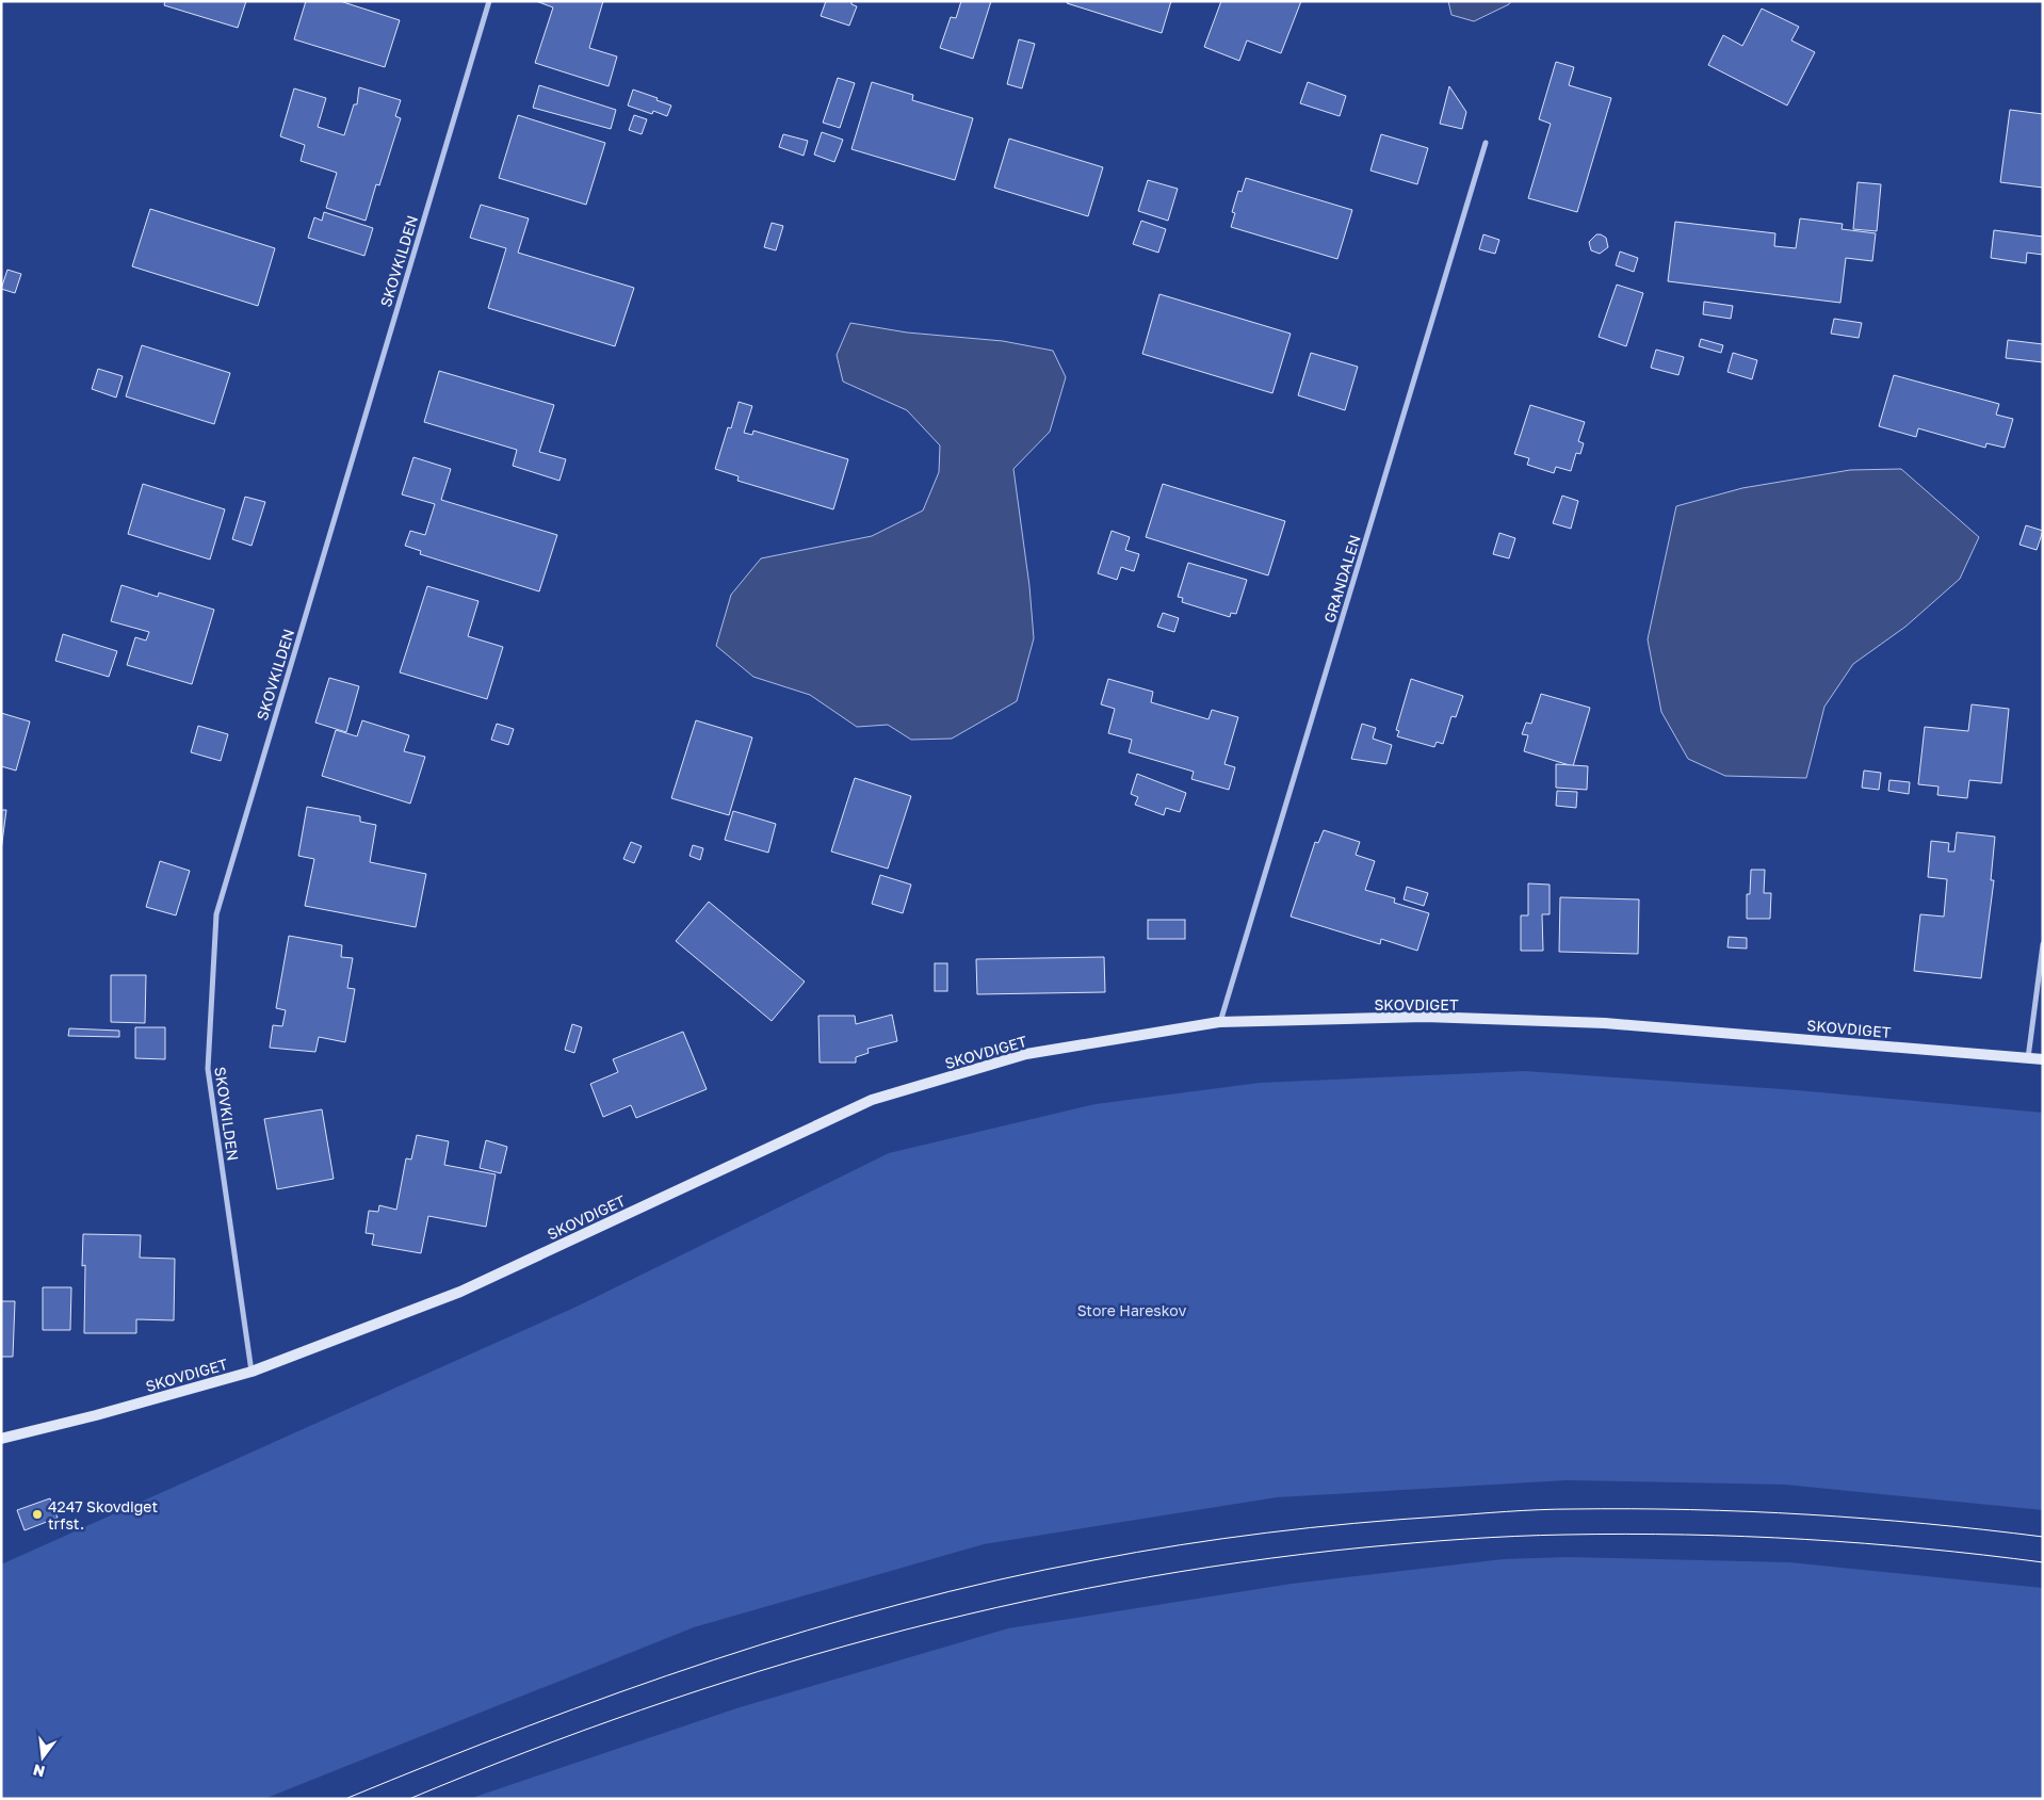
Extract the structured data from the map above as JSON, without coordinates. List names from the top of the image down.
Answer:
{
  "streets": {
    "street": ["SKOVKILDEN", "GRANDALEN", "SKOVDIGET"]
  },
  "crossings": [
    ["SKOVKILDEN", "SKOVDIGET"],
    ["GRANDALEN", "SKOVDIGET"]
  ],
  "parks": ["Store Hareskov"],
  "places": ["4247 Skovdiget trfst."],
  "north": "bottom"
}
